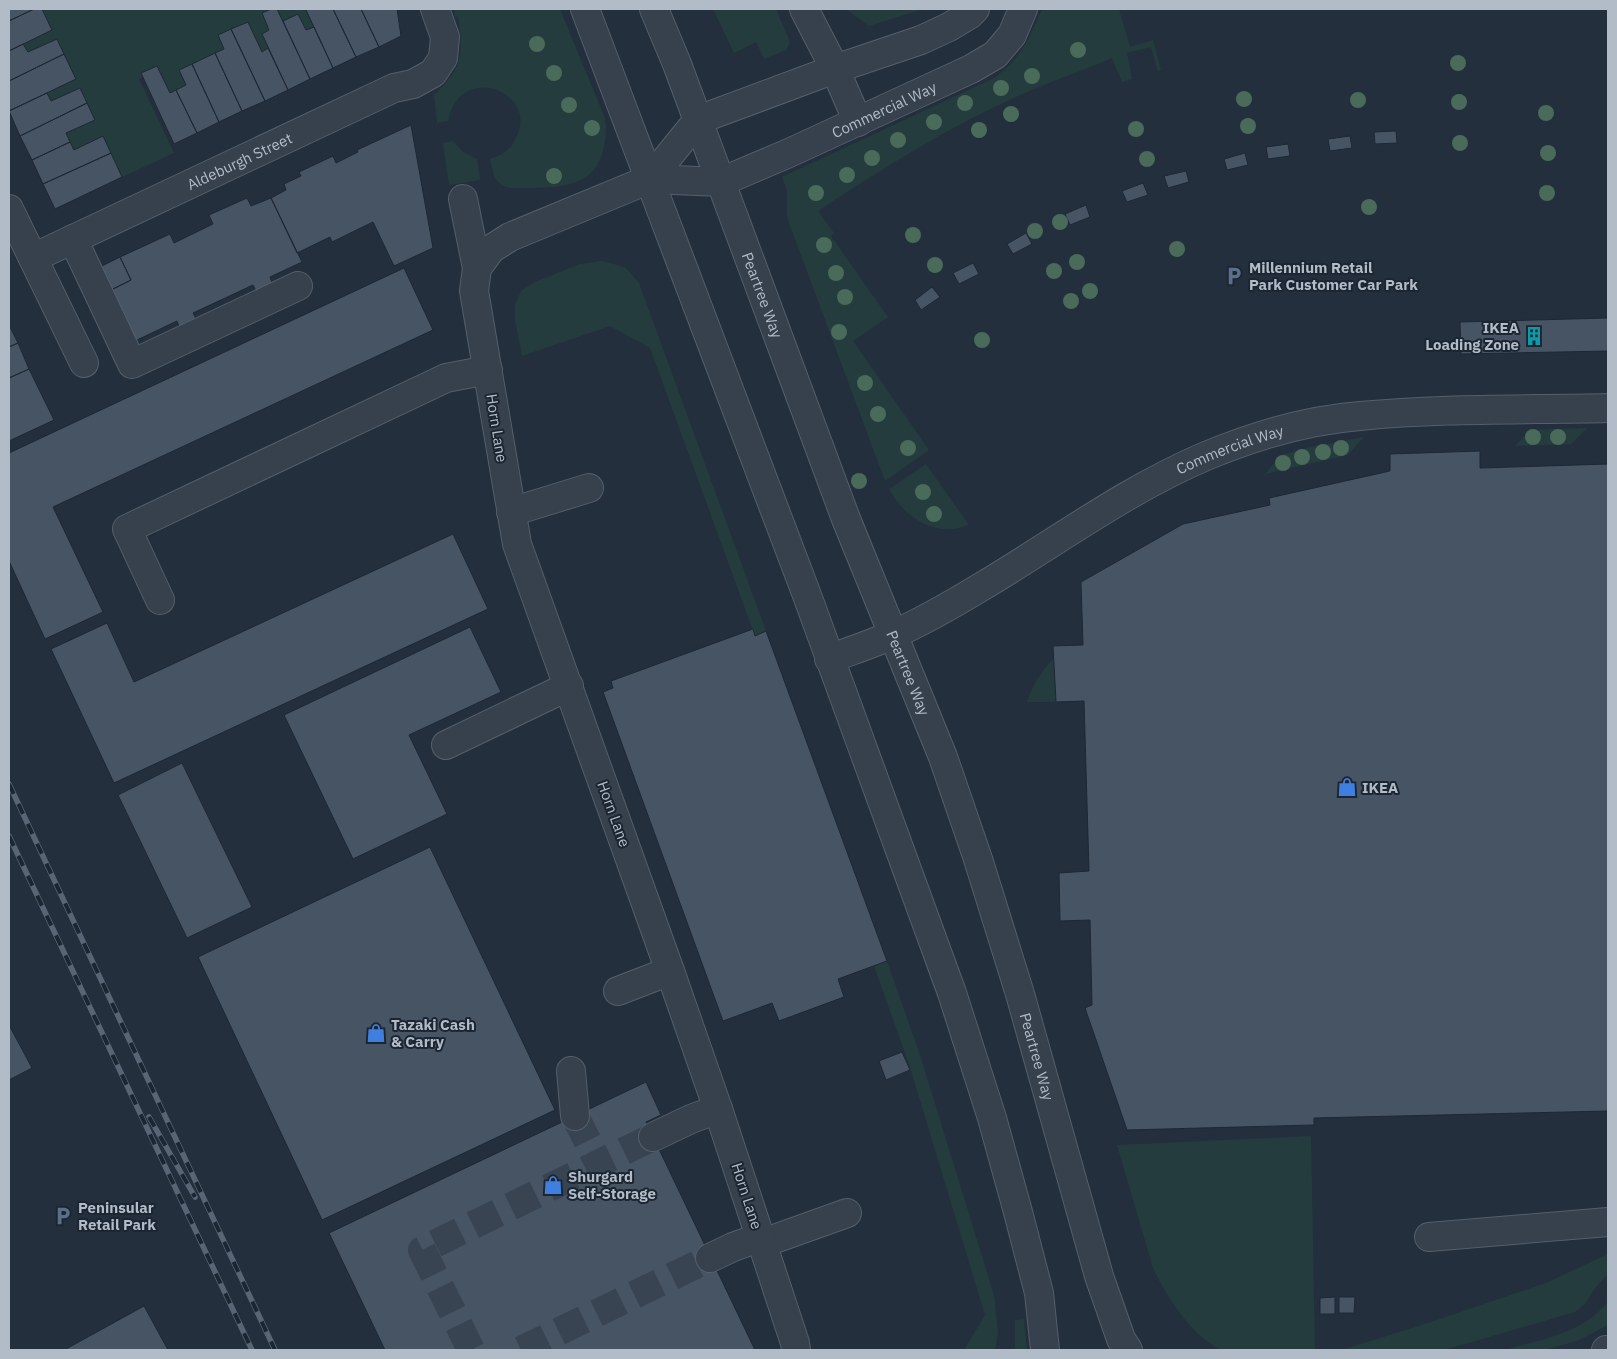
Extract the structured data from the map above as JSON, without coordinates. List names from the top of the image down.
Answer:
{
  "streets": {
    "street": [
      "Commercial Way",
      "Aldeburgh Street",
      "Peartree Way",
      "Horn Lane"
    ]
  },
  "crossings": [
    ["Commercial Way", "Peartree Way"]
  ],
  "places": {
    "parking": ["Millennium Retail Park Customer Car Park", "Peninsular Retail Park"],
    "building": ["IKEA Loading Zone"],
    "shop": ["IKEA", "Tazaki Cash & Carry", "Shurgard Self-Storage"]
  }
}
